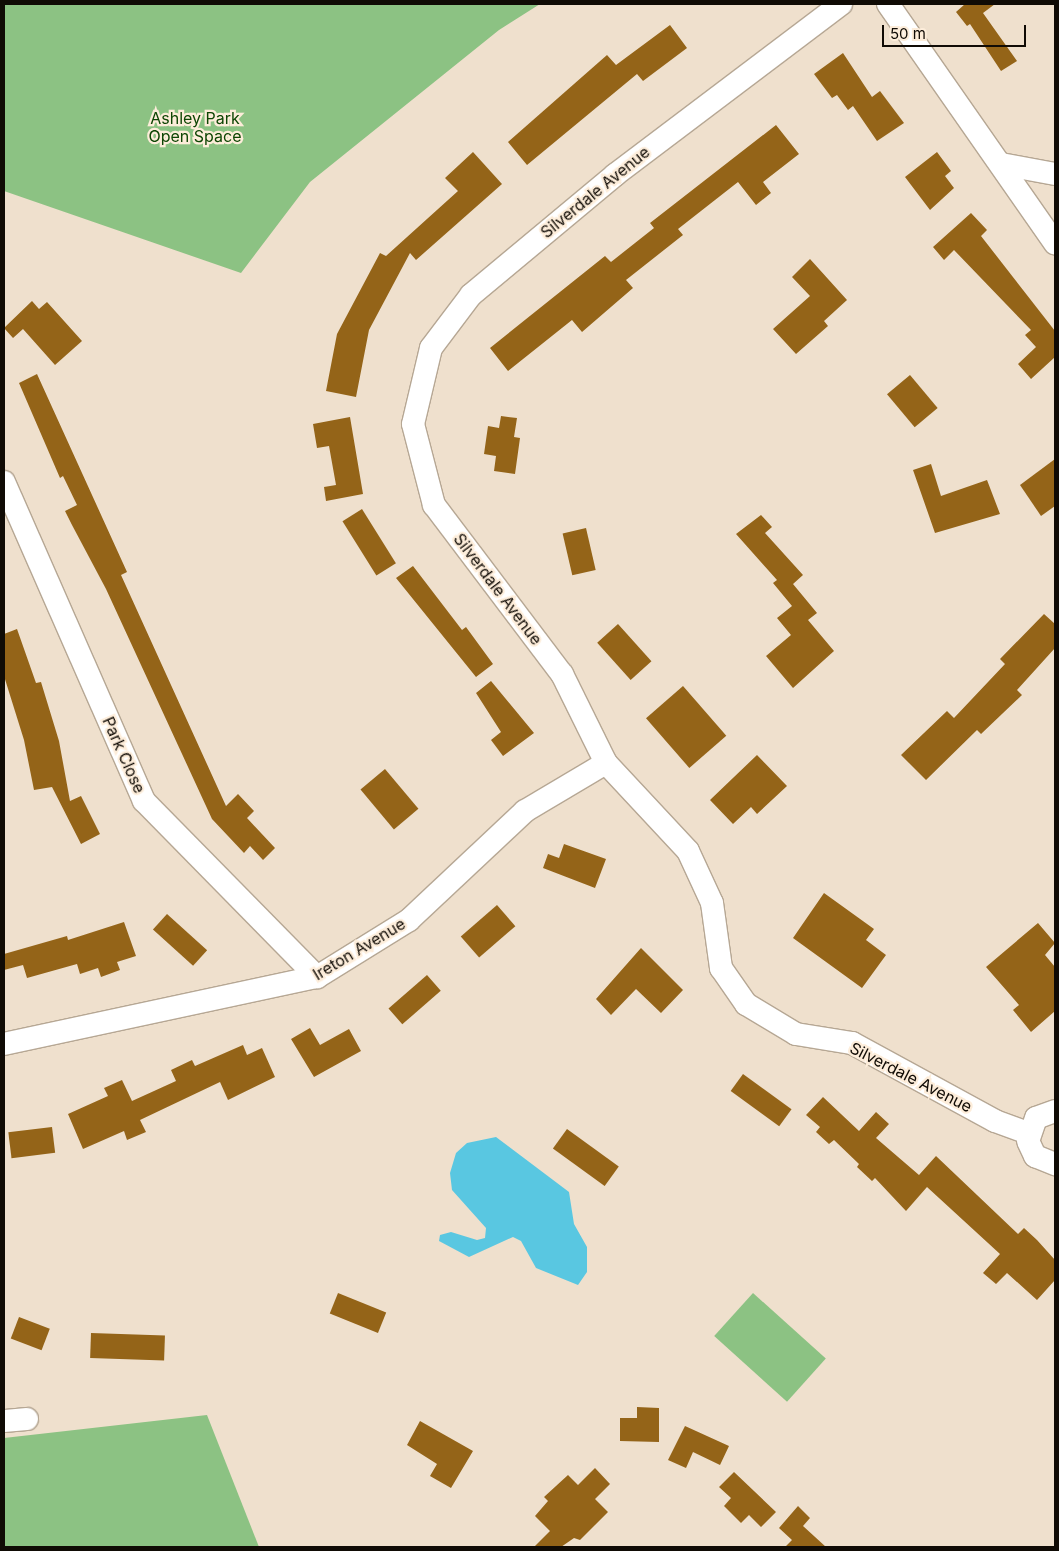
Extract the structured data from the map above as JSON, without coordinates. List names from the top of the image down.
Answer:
{
  "streets": {
    "street": ["Silverdale Avenue", "Park Close", "Ireton Avenue"]
  },
  "crossings": [
    ["Silverdale Avenue", "Ireton Avenue"],
    ["Park Close", "Ireton Avenue"]
  ],
  "parks": ["Ashley Park Open Space"],
  "scale_bar": "50 m"
}
